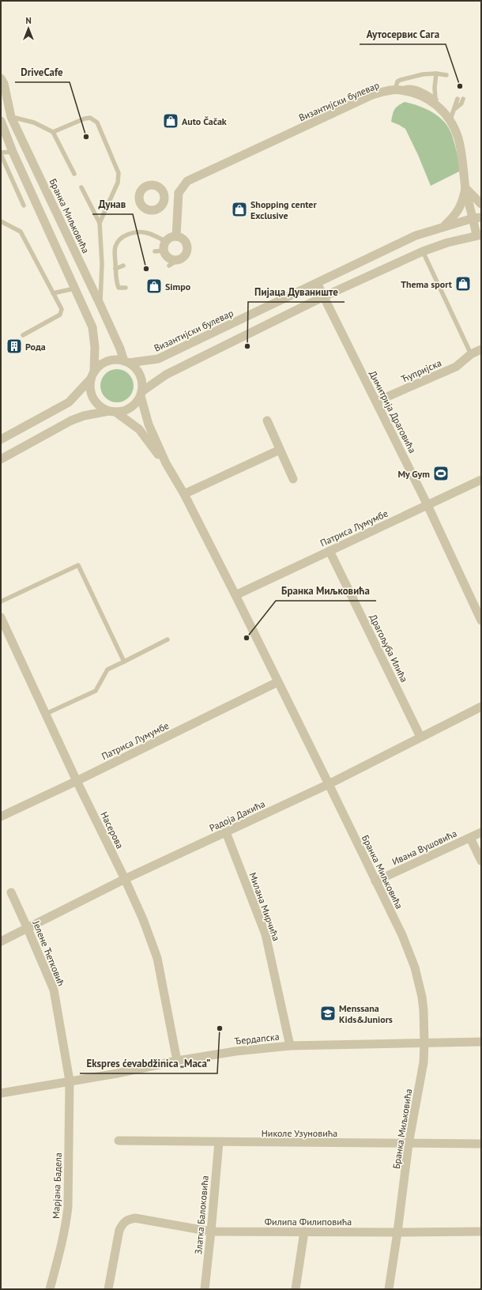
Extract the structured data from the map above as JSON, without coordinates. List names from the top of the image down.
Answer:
{
  "streets": {
    "street": [
      "Византијски булевар",
      "Бранка Миљковића",
      "Ћупријска",
      "Димитрија Драговића",
      "Патриса Лумумбе",
      "Драгољуба Илића",
      "Радоја Дакића",
      "Насерова",
      "Ивана Вушовића",
      "Милана Мирчића",
      "Јелене Ћетковић",
      "Ђердапска",
      "Николе Узуновића",
      "Марјана Бадела",
      "Златка Балоковића",
      "Филипа Филиповића"
    ]
  },
  "crossings": [
    ["Византијски булевар", "Бранка Миљковића"],
    ["Византијски булевар", "Димитрија Драговића"],
    ["Бранка Миљковића", "Патриса Лумумбе"],
    ["Бранка Миљковића", "Радоја Дакића"],
    ["Бранка Миљковића", "Ивана Вушовића"],
    ["Бранка Миљковића", "Ђердапска"],
    ["Бранка Миљковића", "Николе Узуновића"],
    ["Бранка Миљковића", "Филипа Филиповића"],
    ["Ћупријска", "Димитрија Драговића"],
    ["Димитрија Драговића", "Патриса Лумумбе"],
    ["Патриса Лумумбе", "Драгољуба Илића"],
    ["Патриса Лумумбе", "Насерова"],
    ["Драгољуба Илића", "Радоја Дакића"],
    ["Радоја Дакића", "Насерова"],
    ["Радоја Дакића", "Милана Мирчића"],
    ["Радоја Дакића", "Јелене Ћетковић"],
    ["Насерова", "Ђердапска"],
    ["Милана Мирчића", "Ђердапска"],
    ["Јелене Ћетковић", "Ђердапска"],
    ["Јелене Ћетковић", "Марјана Бадела"],
    ["Ђердапска", "Марјана Бадела"],
    ["Николе Узуновића", "Златка Балоковића"],
    ["Златка Балоковића", "Филипа Филиповића"]
  ],
  "places": {
    "other": [
      "Аутосервис Сага",
      "DriveCafe",
      "Дунав",
      "Пијаца Дуваниште",
      "Бранка Миљковића",
      "Ekspres ćevabdžinica „Maca”"
    ],
    "shop": [
      "Auto Čačak",
      "Shopping center Exclusive",
      "Thema sport",
      "Simpo"
    ],
    "building": ["Рода"],
    "sports": ["My Gym"],
    "school or university": ["Menssana Kids&Juniors"]
  },
  "north": "top"
}
